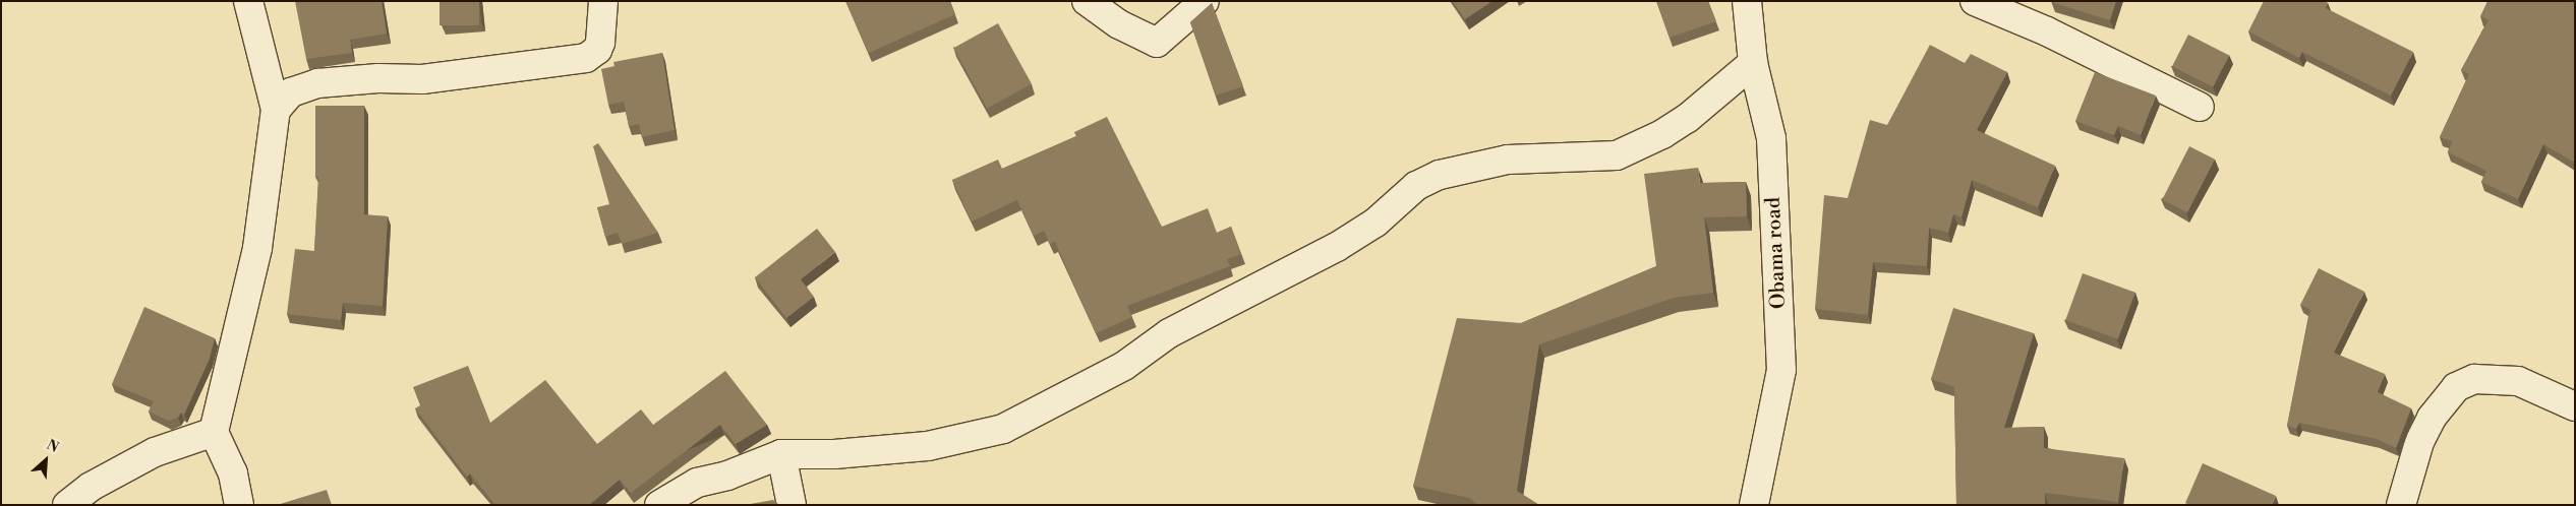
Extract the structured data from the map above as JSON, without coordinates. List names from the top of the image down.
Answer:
{
  "streets": {
    "street": ["Obama road"]
  },
  "north": "top right"
}
